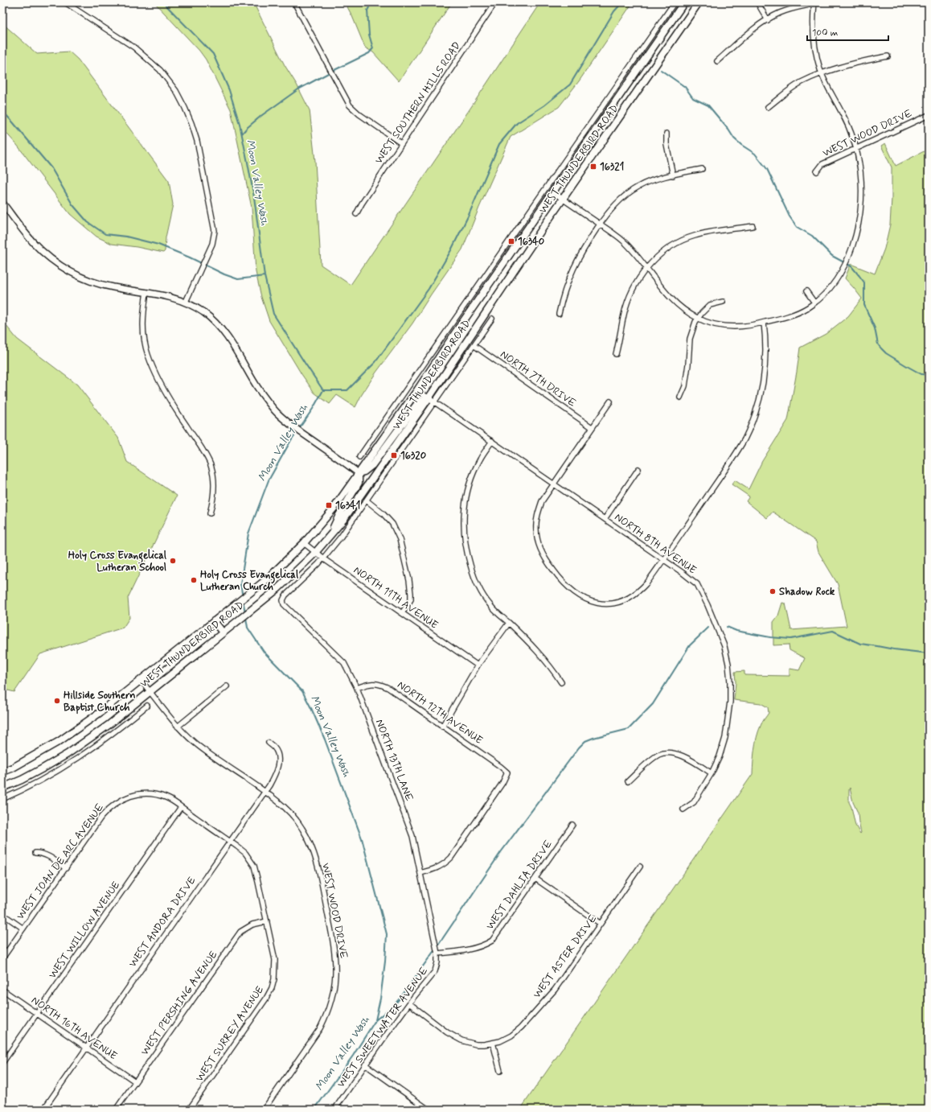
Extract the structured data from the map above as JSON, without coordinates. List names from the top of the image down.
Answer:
{
  "streets": {
    "main road": ["WEST THUNDERBIRD ROAD"],
    "street": [
      "WEST SOUTHERN HILLS ROAD",
      "WEST WOOD DRIVE",
      "NORTH 7TH DRIVE",
      "NORTH 8TH AVENUE",
      "NORTH 11TH AVENUE",
      "NORTH 12TH AVENUE",
      "NORTH 13TH LANE",
      "WEST JOAN DE ARC AVENUE",
      "WEST DAHLIA DRIVE",
      "WEST ANDORA DRIVE",
      "WEST WILLOW AVENUE",
      "WEST ASTER DRIVE",
      "WEST PERSHING AVENUE",
      "WEST SWEETWATER AVENUE",
      "NORTH 16TH AVENUE",
      "WEST SURREY AVENUE"
    ]
  },
  "crossings": [
    ["WEST WOOD DRIVE", "WEST THUNDERBIRD ROAD"],
    ["WEST WOOD DRIVE", "WEST ANDORA DRIVE"],
    ["WEST THUNDERBIRD ROAD", "NORTH 7TH DRIVE"],
    ["WEST THUNDERBIRD ROAD", "NORTH 8TH AVENUE"],
    ["WEST THUNDERBIRD ROAD", "NORTH 11TH AVENUE"],
    ["WEST THUNDERBIRD ROAD", "NORTH 13TH LANE"],
    ["NORTH 12TH AVENUE", "NORTH 13TH LANE"],
    ["NORTH 13TH LANE", "WEST DAHLIA DRIVE"],
    ["NORTH 13TH LANE", "WEST SWEETWATER AVENUE"],
    ["WEST JOAN DE ARC AVENUE", "WEST WILLOW AVENUE"],
    ["WEST JOAN DE ARC AVENUE", "WEST SURREY AVENUE"],
    ["WEST DAHLIA DRIVE", "WEST SWEETWATER AVENUE"],
    ["WEST ANDORA DRIVE", "NORTH 16TH AVENUE"],
    ["WEST ANDORA DRIVE", "WEST SURREY AVENUE"],
    ["WEST WILLOW AVENUE", "NORTH 16TH AVENUE"],
    ["WEST WILLOW AVENUE", "WEST SURREY AVENUE"],
    ["WEST ASTER DRIVE", "WEST SWEETWATER AVENUE"],
    ["WEST PERSHING AVENUE", "NORTH 16TH AVENUE"],
    ["WEST PERSHING AVENUE", "WEST SURREY AVENUE"]
  ],
  "water": ["Moon Valley Wash"],
  "places": {
    "transit": [
      "16321",
      "16340",
      "16320",
      "16341"
    ],
    "other": [
      "Holy Cross Evangelical Lutheran School",
      "Holy Cross Evangelical Lutheran Church",
      "Shadow Rock",
      "Hillside Southern Baptist Church"
    ]
  },
  "scale_bar": "100 m"
}
